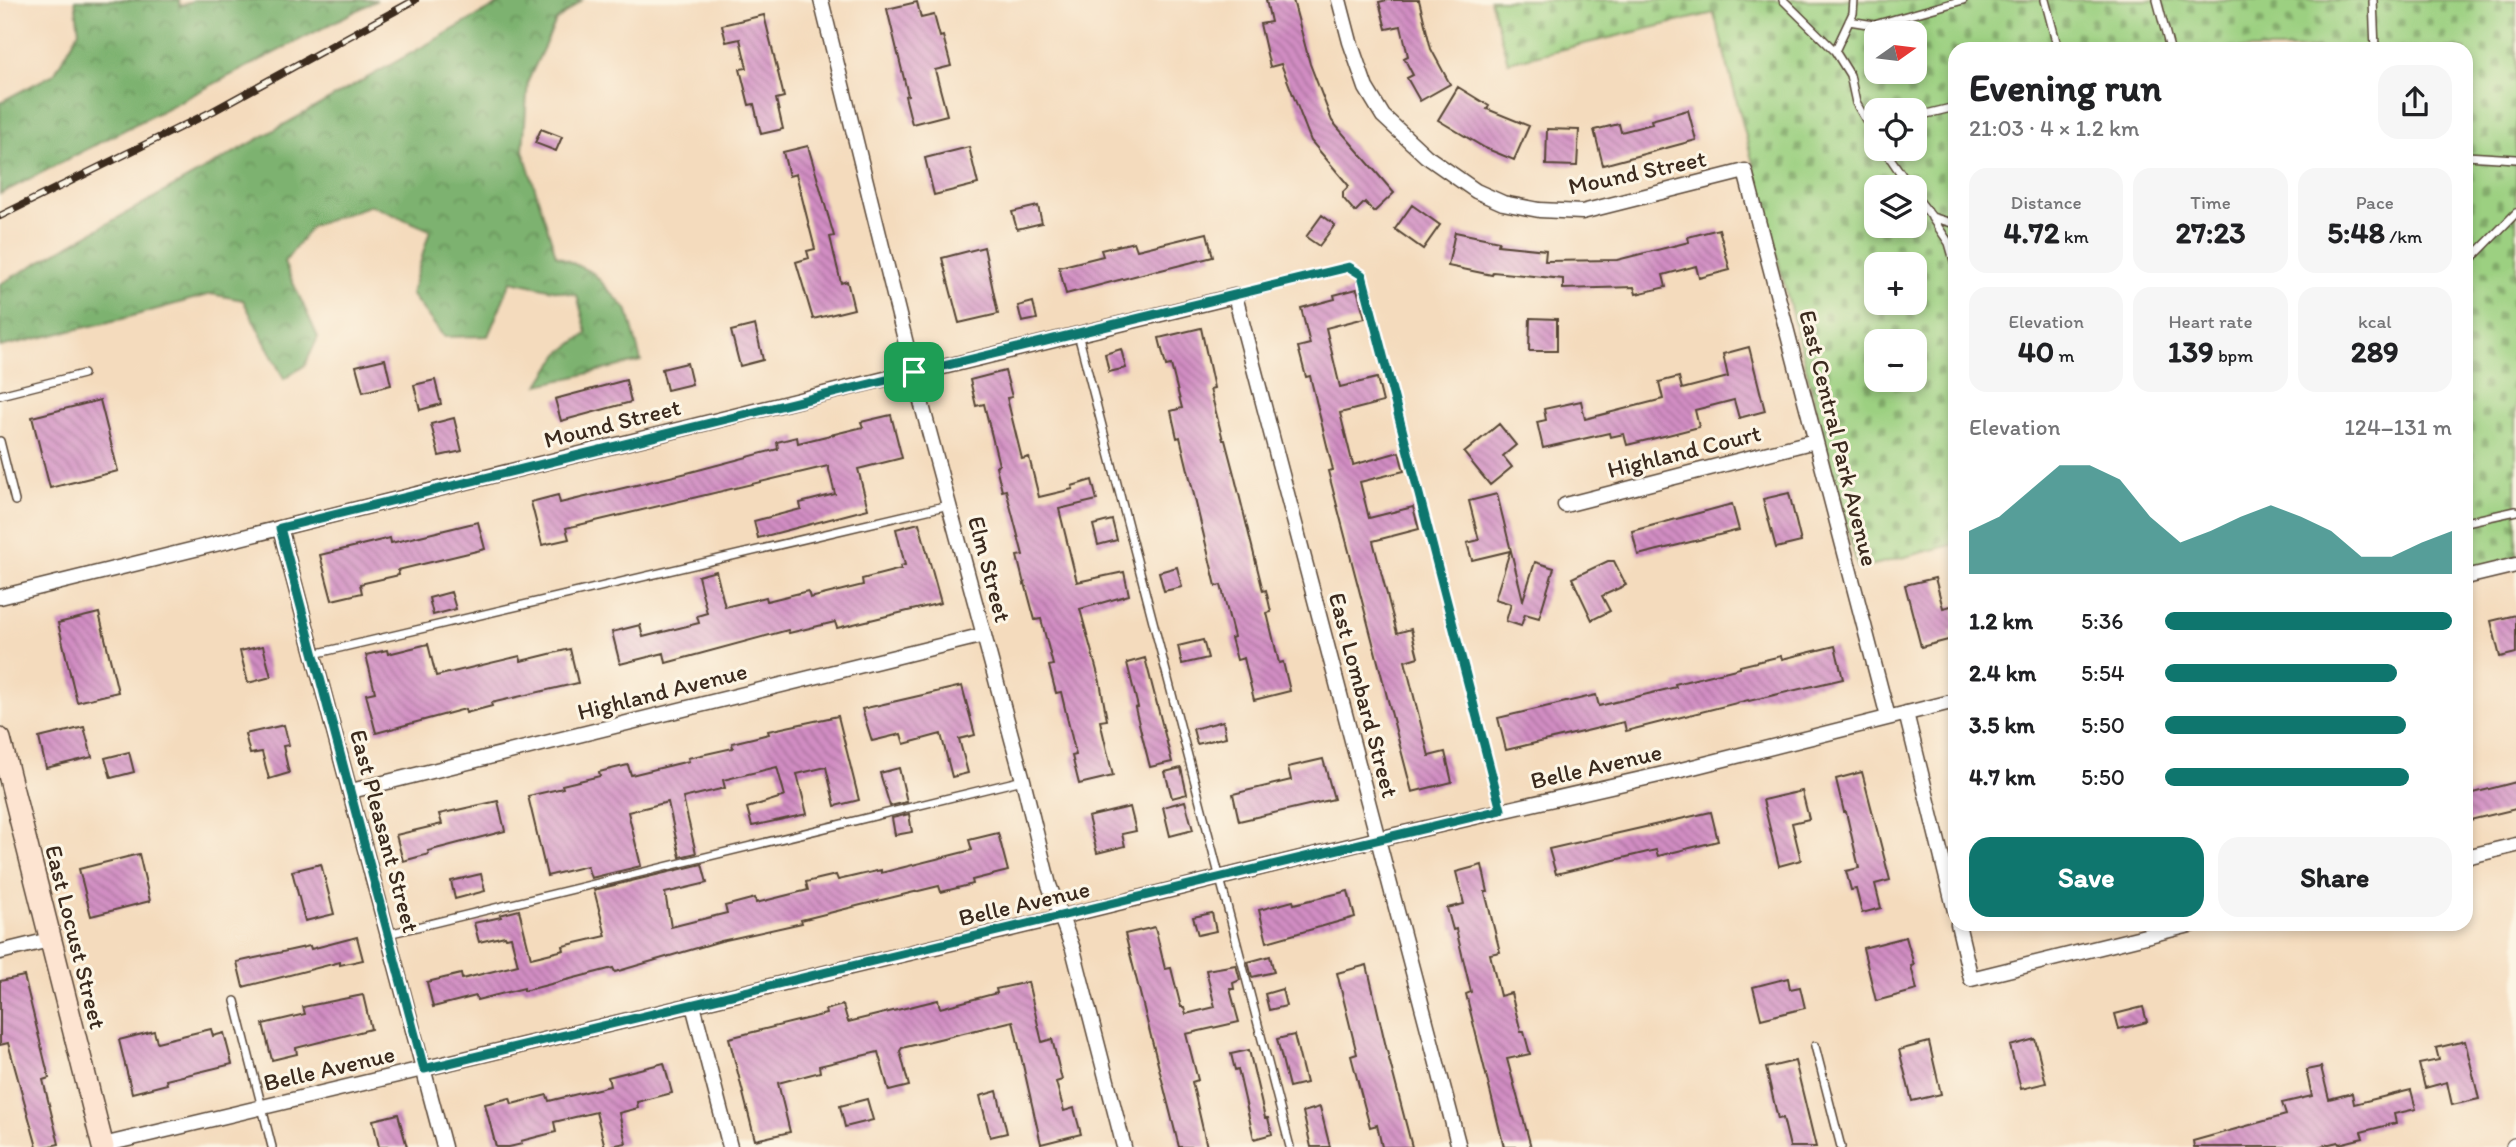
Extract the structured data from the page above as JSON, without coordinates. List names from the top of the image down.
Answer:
{
  "streets": {
    "main road": ["East Locust Street"],
    "street": [
      "Mound Street",
      "East Central Park Avenue",
      "Highland Court",
      "Elm Street",
      "Highland Avenue",
      "East Lombard Street",
      "Belle Avenue",
      "East Pleasant Street"
    ]
  },
  "crossings": [
    ["Mound Street", "East Central Park Avenue"],
    ["Mound Street", "Elm Street"],
    ["Mound Street", "East Lombard Street"],
    ["Mound Street", "East Pleasant Street"],
    ["East Central Park Avenue", "Highland Court"],
    ["East Central Park Avenue", "Belle Avenue"],
    ["Elm Street", "Highland Avenue"],
    ["Elm Street", "Belle Avenue"],
    ["Highland Avenue", "East Pleasant Street"],
    ["East Lombard Street", "Belle Avenue"],
    ["Belle Avenue", "East Pleasant Street"],
    ["Belle Avenue", "East Locust Street"]
  ],
  "north": "right",
  "page": {
    "map_buttons": ["+", "−"],
    "heading": ["Evening run", "21:03 · 4 × 1.2 km"],
    "stats": [
      ["Distance", "4.72 km"],
      ["Time", "27:23"],
      ["Pace", "5:48 /km"],
      ["Elevation", "40 m"],
      ["Heart rate", "139 bpm"],
      ["kcal", "289"]
    ],
    "chart": ["Elevation", "124–131 m"],
    "list": [
      {
        "name": "1.2 km",
        "note": "5:36"
      },
      {
        "name": "2.4 km",
        "note": "5:54"
      },
      {
        "name": "3.5 km",
        "note": "5:50"
      },
      {
        "name": "4.7 km",
        "note": "5:50"
      }
    ],
    "buttons": ["Save", "Share"]
  }
}
